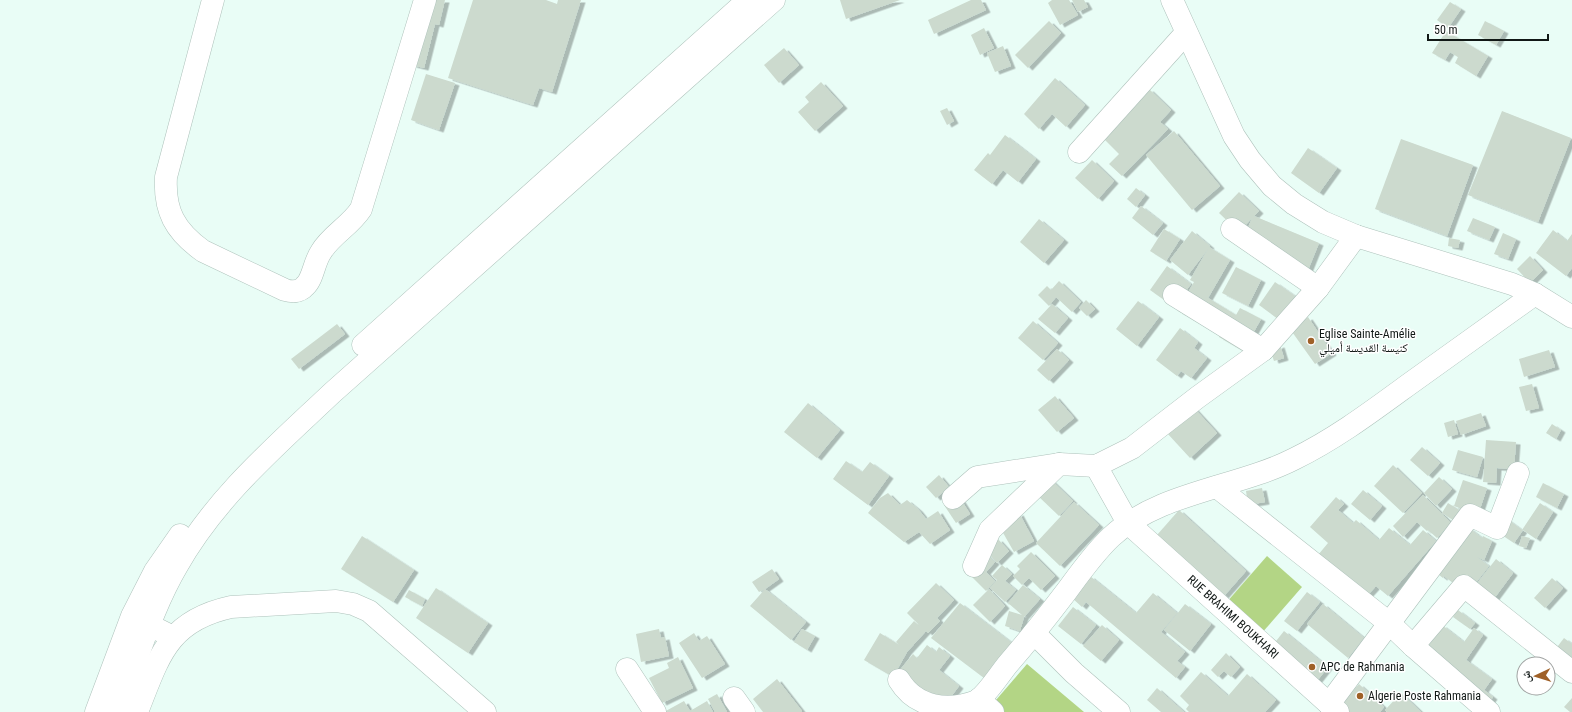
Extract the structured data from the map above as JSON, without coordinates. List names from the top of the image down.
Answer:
{
  "streets": {
    "street": ["RUE BRAHIMI BOUKHARI"]
  },
  "places": ["Eglise Sainte-Amélie كنيسة القديسة أميلي", "APC de Rahmania", "Algerie Poste Rahmania"],
  "scale_bar": "50 m",
  "north": "left"
}
